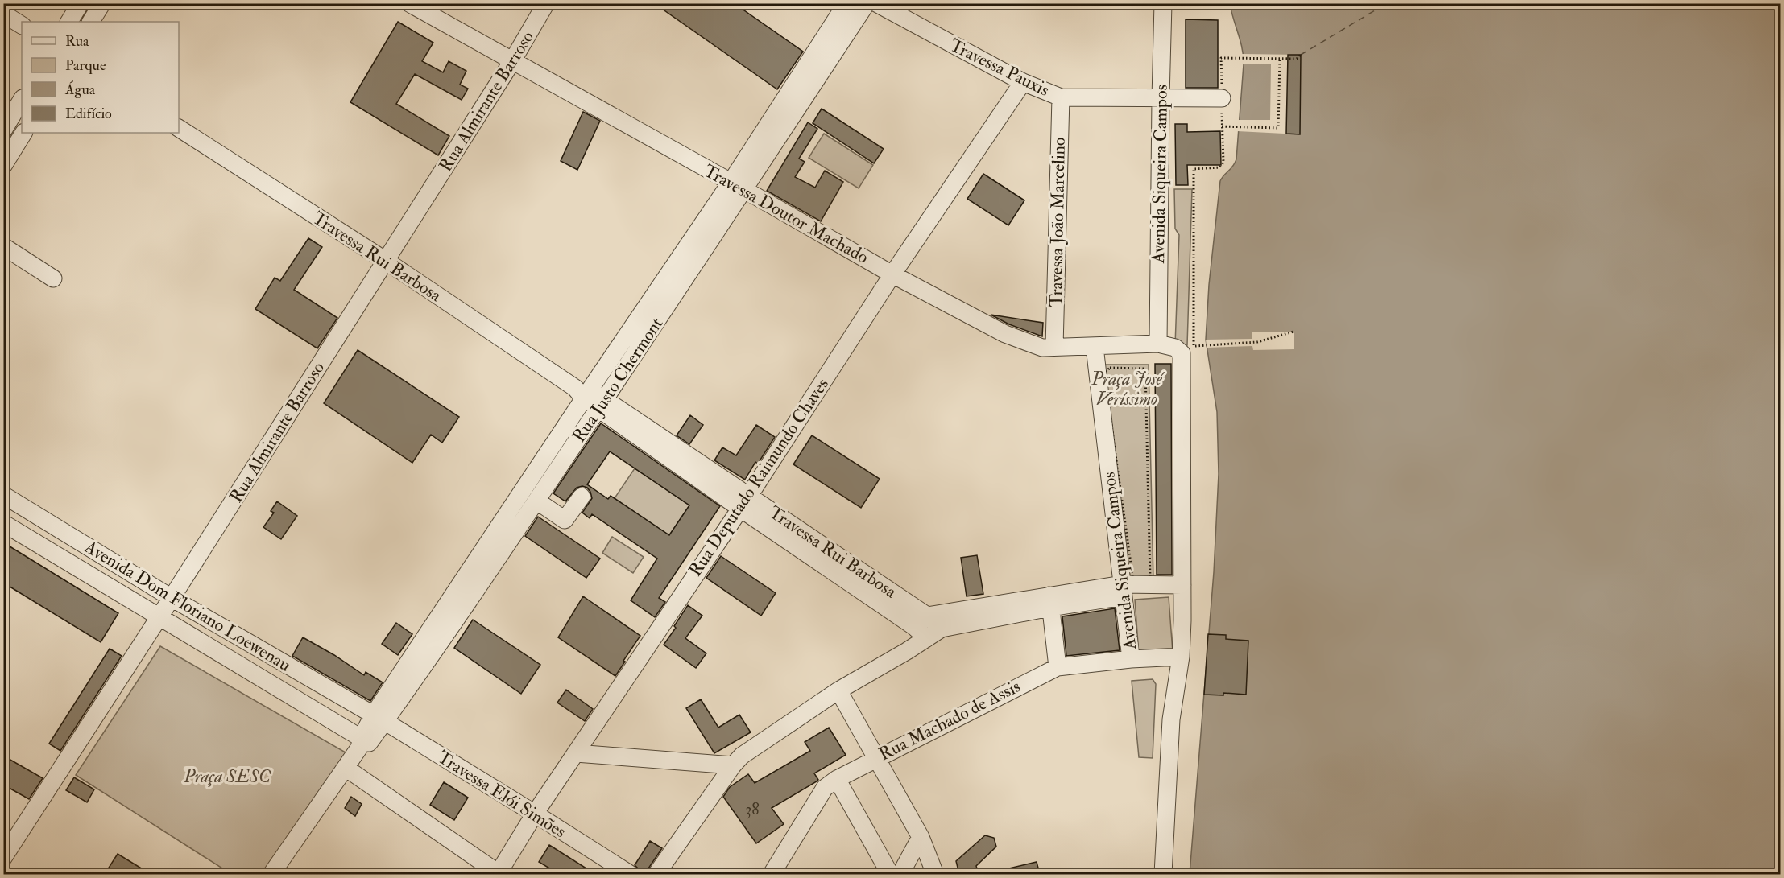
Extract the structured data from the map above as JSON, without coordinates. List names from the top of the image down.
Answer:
{
  "streets": {
    "street": [
      "Travessa Pauxis",
      "Rua Almirante Barroso",
      "Avenida Siqueira Campos",
      "Travessa Doutor Machado",
      "Travessa João Marcelino",
      "Travessa Rui Barbosa",
      "Rua Justo Chermont",
      "Rua Deputado Raimundo Chaves",
      "Avenida Dom Floriano Loewenau",
      "Rua Machado de Assis",
      "Travessa Elói Simões"
    ]
  },
  "crossings": [
    ["Travessa Pauxis", "Avenida Siqueira Campos"],
    ["Travessa Pauxis", "Travessa João Marcelino"],
    ["Travessa Pauxis", "Rua Deputado Raimundo Chaves"],
    ["Rua Almirante Barroso", "Travessa Doutor Machado"],
    ["Rua Almirante Barroso", "Travessa Rui Barbosa"],
    ["Rua Almirante Barroso", "Avenida Dom Floriano Loewenau"],
    ["Avenida Siqueira Campos", "Travessa Doutor Machado"],
    ["Avenida Siqueira Campos", "Rua Machado de Assis"],
    ["Travessa Doutor Machado", "Travessa João Marcelino"],
    ["Travessa Doutor Machado", "Rua Justo Chermont"],
    ["Travessa Doutor Machado", "Rua Deputado Raimundo Chaves"],
    ["Travessa Rui Barbosa", "Rua Justo Chermont"],
    ["Travessa Rui Barbosa", "Rua Deputado Raimundo Chaves"],
    ["Rua Justo Chermont", "Avenida Dom Floriano Loewenau"],
    ["Rua Justo Chermont", "Travessa Elói Simões"],
    ["Rua Deputado Raimundo Chaves", "Travessa Elói Simões"],
    ["Avenida Dom Floriano Loewenau", "Travessa Elói Simões"]
  ],
  "parks": ["Praça José Veríssimo", "Praça SESC"],
  "house_numbers": ["38"],
  "legend": [
    "Rua",
    "Parque",
    "Água",
    "Edifício"
  ]
}
